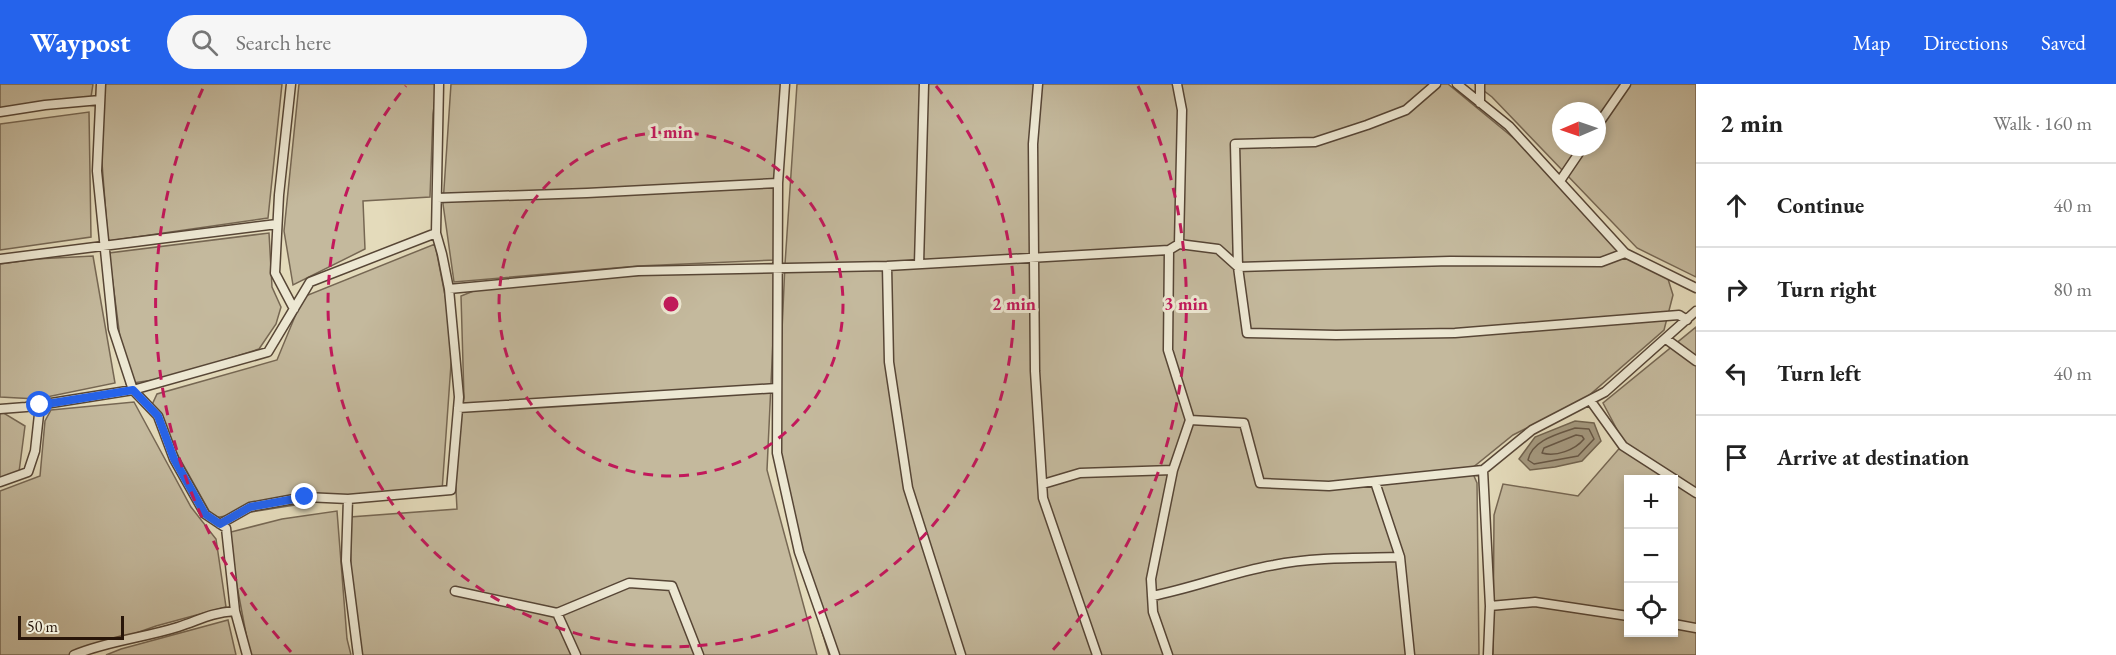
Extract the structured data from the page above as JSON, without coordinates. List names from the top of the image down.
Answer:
{
  "scale_bar": "50 m",
  "north": "left",
  "page": {
    "header": "Waypost",
    "search": "Search here",
    "nav": ["Map", "Directions", "Saved"],
    "heading": ["2 min", "Walk · 160 m"],
    "list": [
      ["Continue", "40 m"],
      ["Turn right", "80 m"],
      ["Turn left", "40 m"],
      "Arrive at destination"
    ],
    "map_buttons": ["+", "−"],
    "scale": "50 m"
  },
  "rings": ["1 min", "2 min", "3 min"]
}
